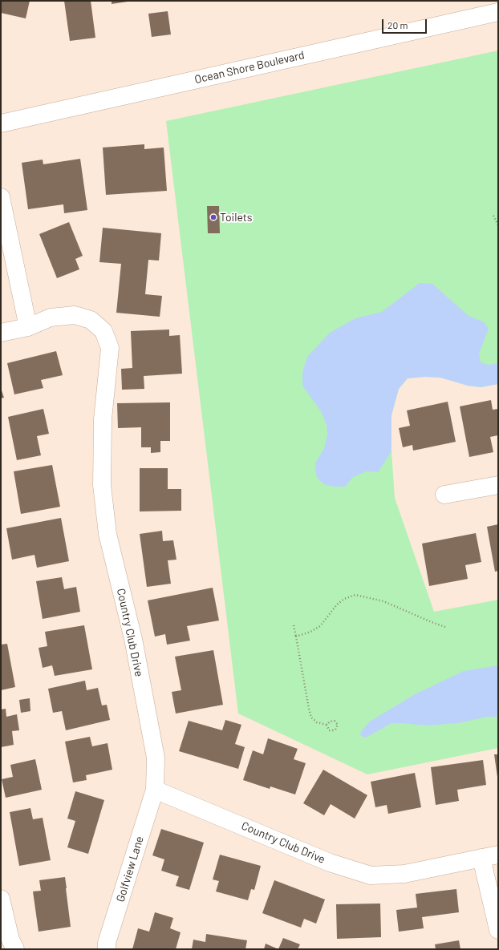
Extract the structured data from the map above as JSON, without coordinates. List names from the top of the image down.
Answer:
{
  "streets": {
    "street": ["Ocean Shore Boulevard", "Country Club Drive", "Golfview Lane"]
  },
  "crossings": [
    ["Country Club Drive", "Golfview Lane"]
  ],
  "places": ["Toilets"],
  "scale_bar": "20 m"
}
